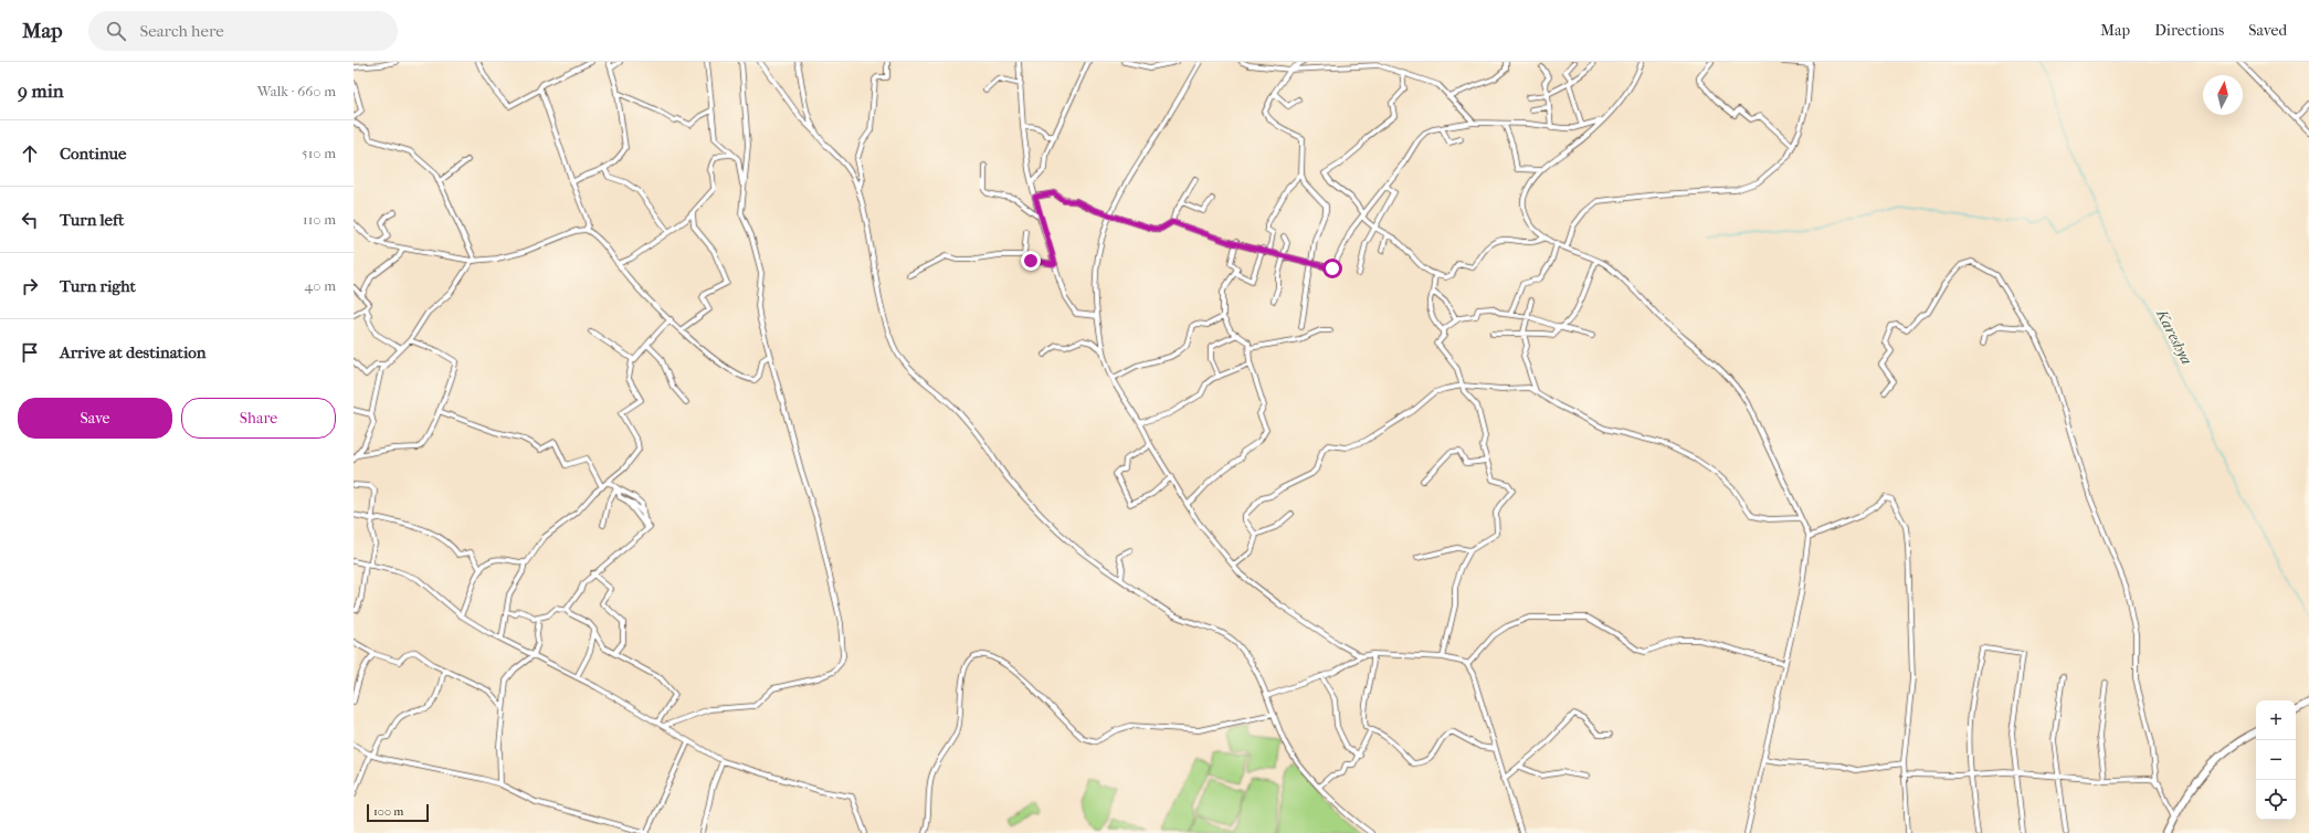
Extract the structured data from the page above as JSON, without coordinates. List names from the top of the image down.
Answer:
{
  "water": ["Kareshya"],
  "scale_bar": "100 m",
  "north": "top",
  "page": {
    "header": "Map",
    "search": "Search here",
    "nav": ["Map", "Directions", "Saved"],
    "heading": ["9 min", "Walk · 660 m"],
    "list": [
      ["Continue", "510 m"],
      ["Turn left", "110 m"],
      ["Turn right", "40 m"],
      "Arrive at destination"
    ],
    "buttons": ["Save", "Share"],
    "map_buttons": ["+", "−"],
    "scale": "100 m"
  }
}
